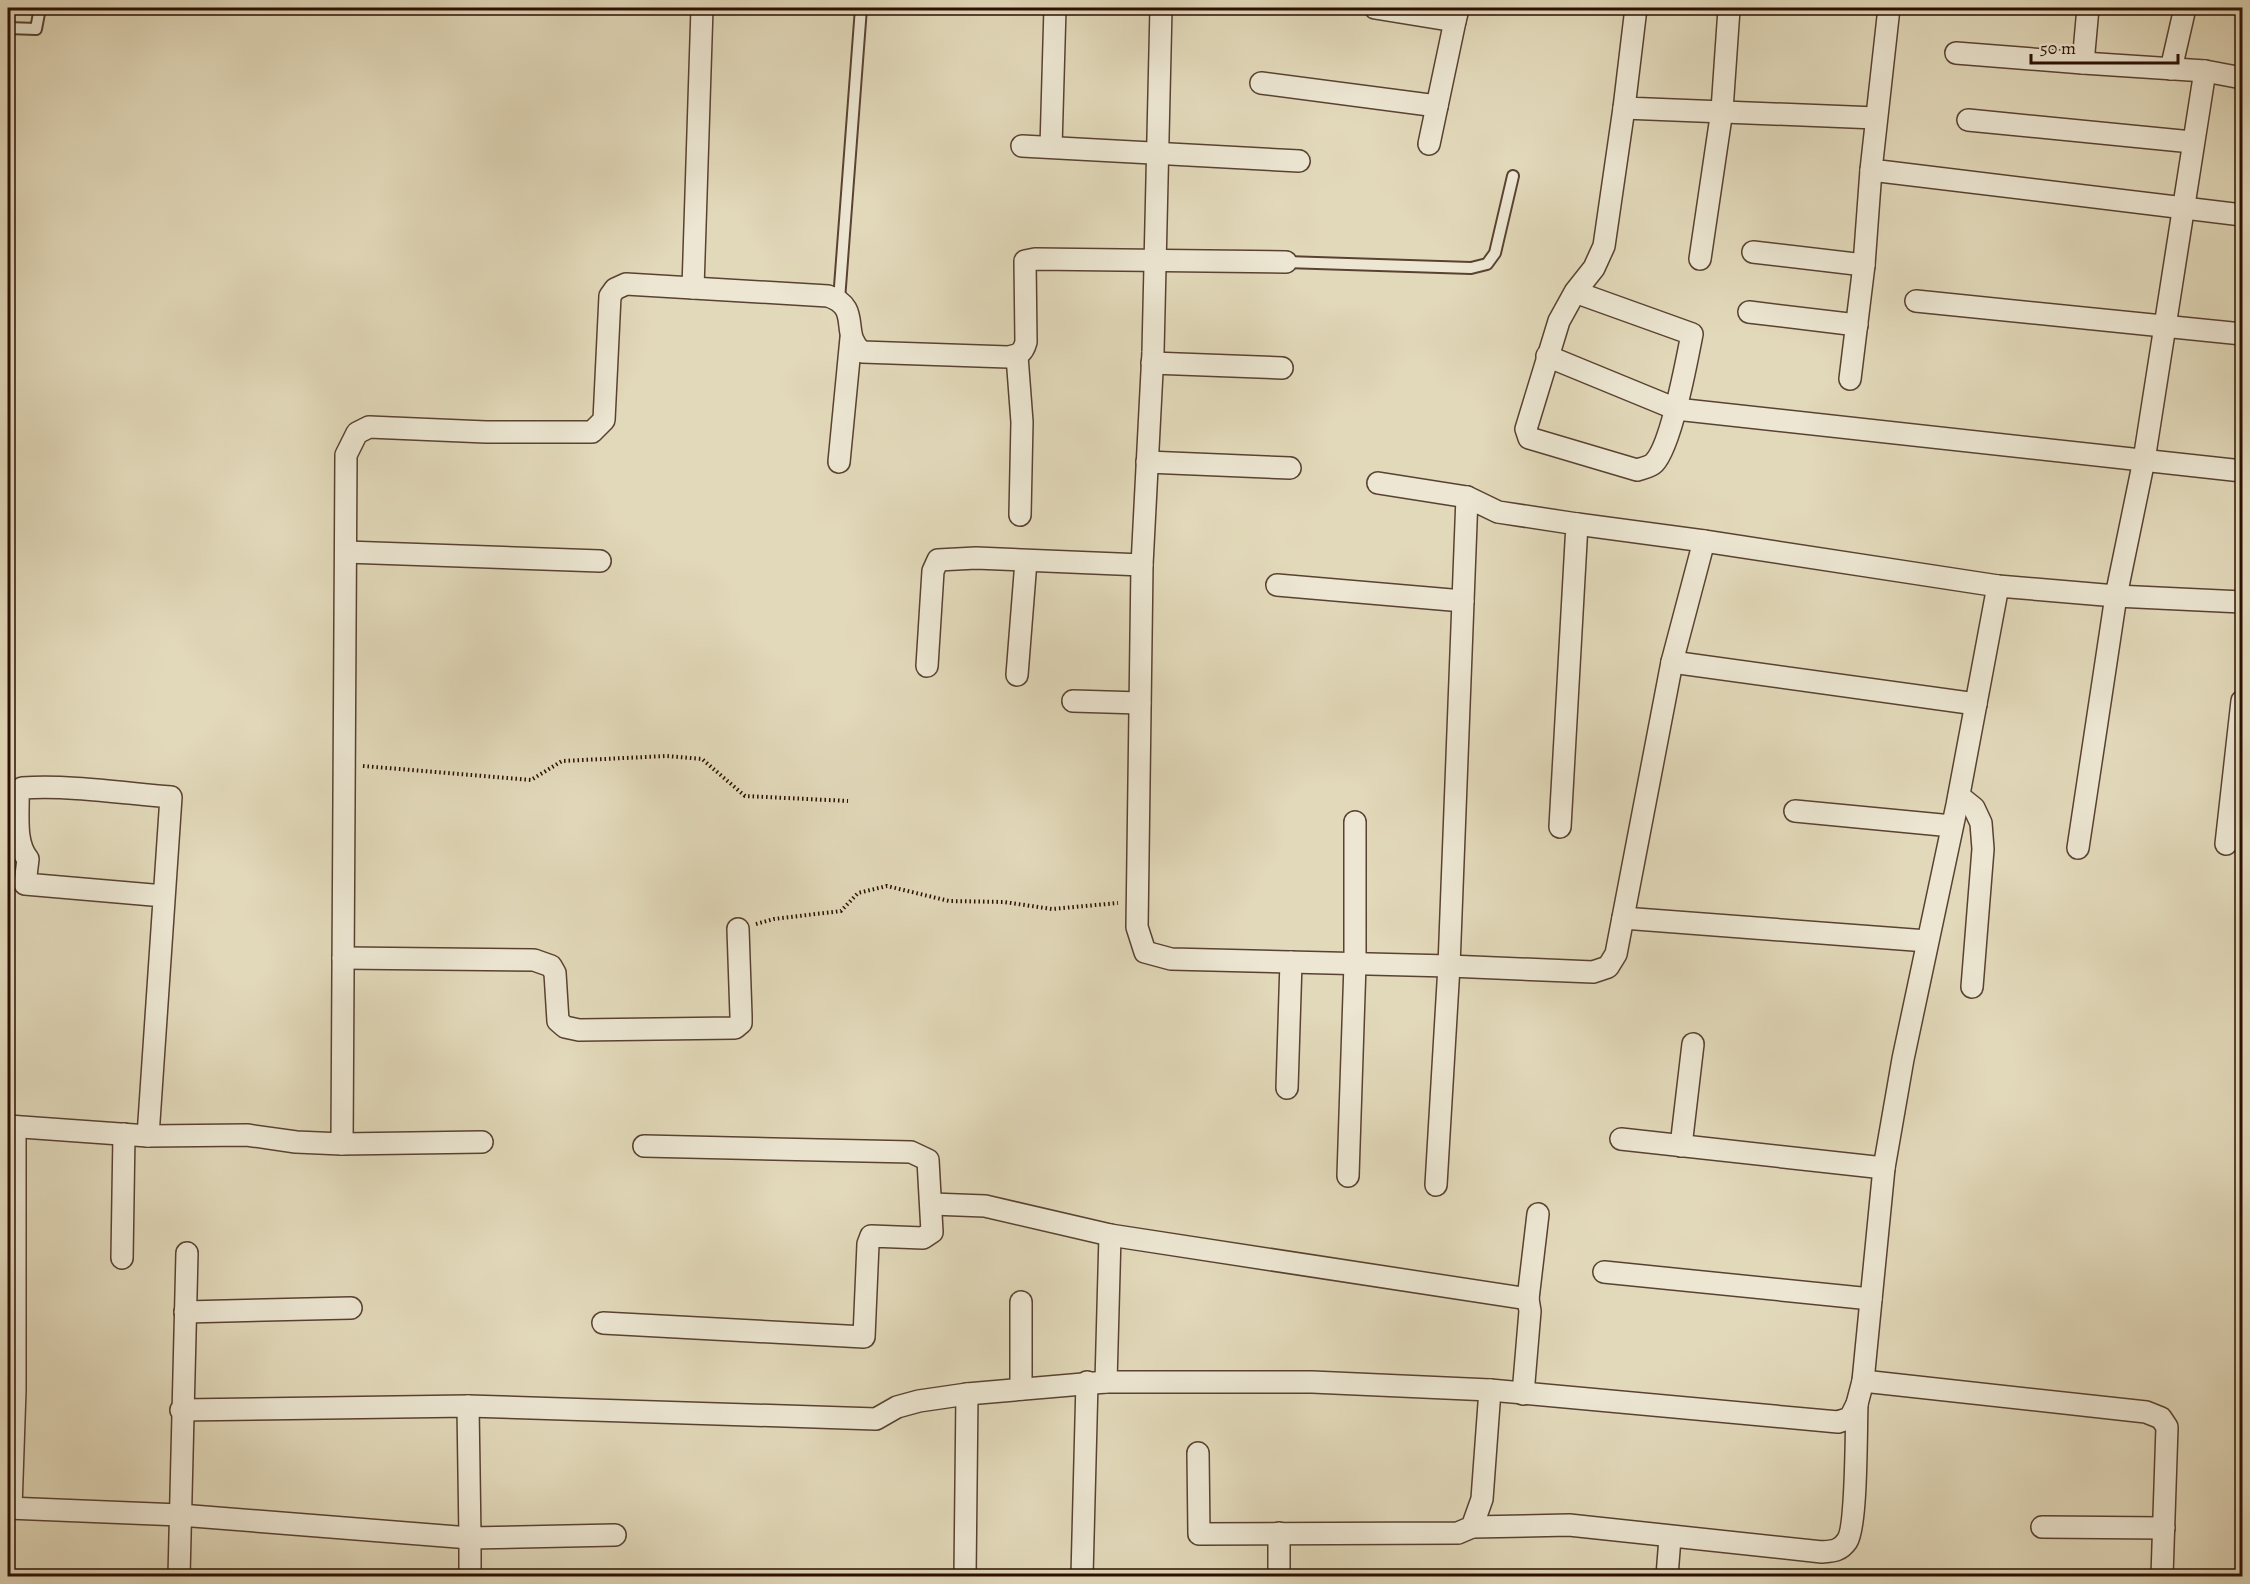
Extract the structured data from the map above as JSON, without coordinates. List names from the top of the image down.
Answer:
{
  "scale_bar": "50 m"
}
